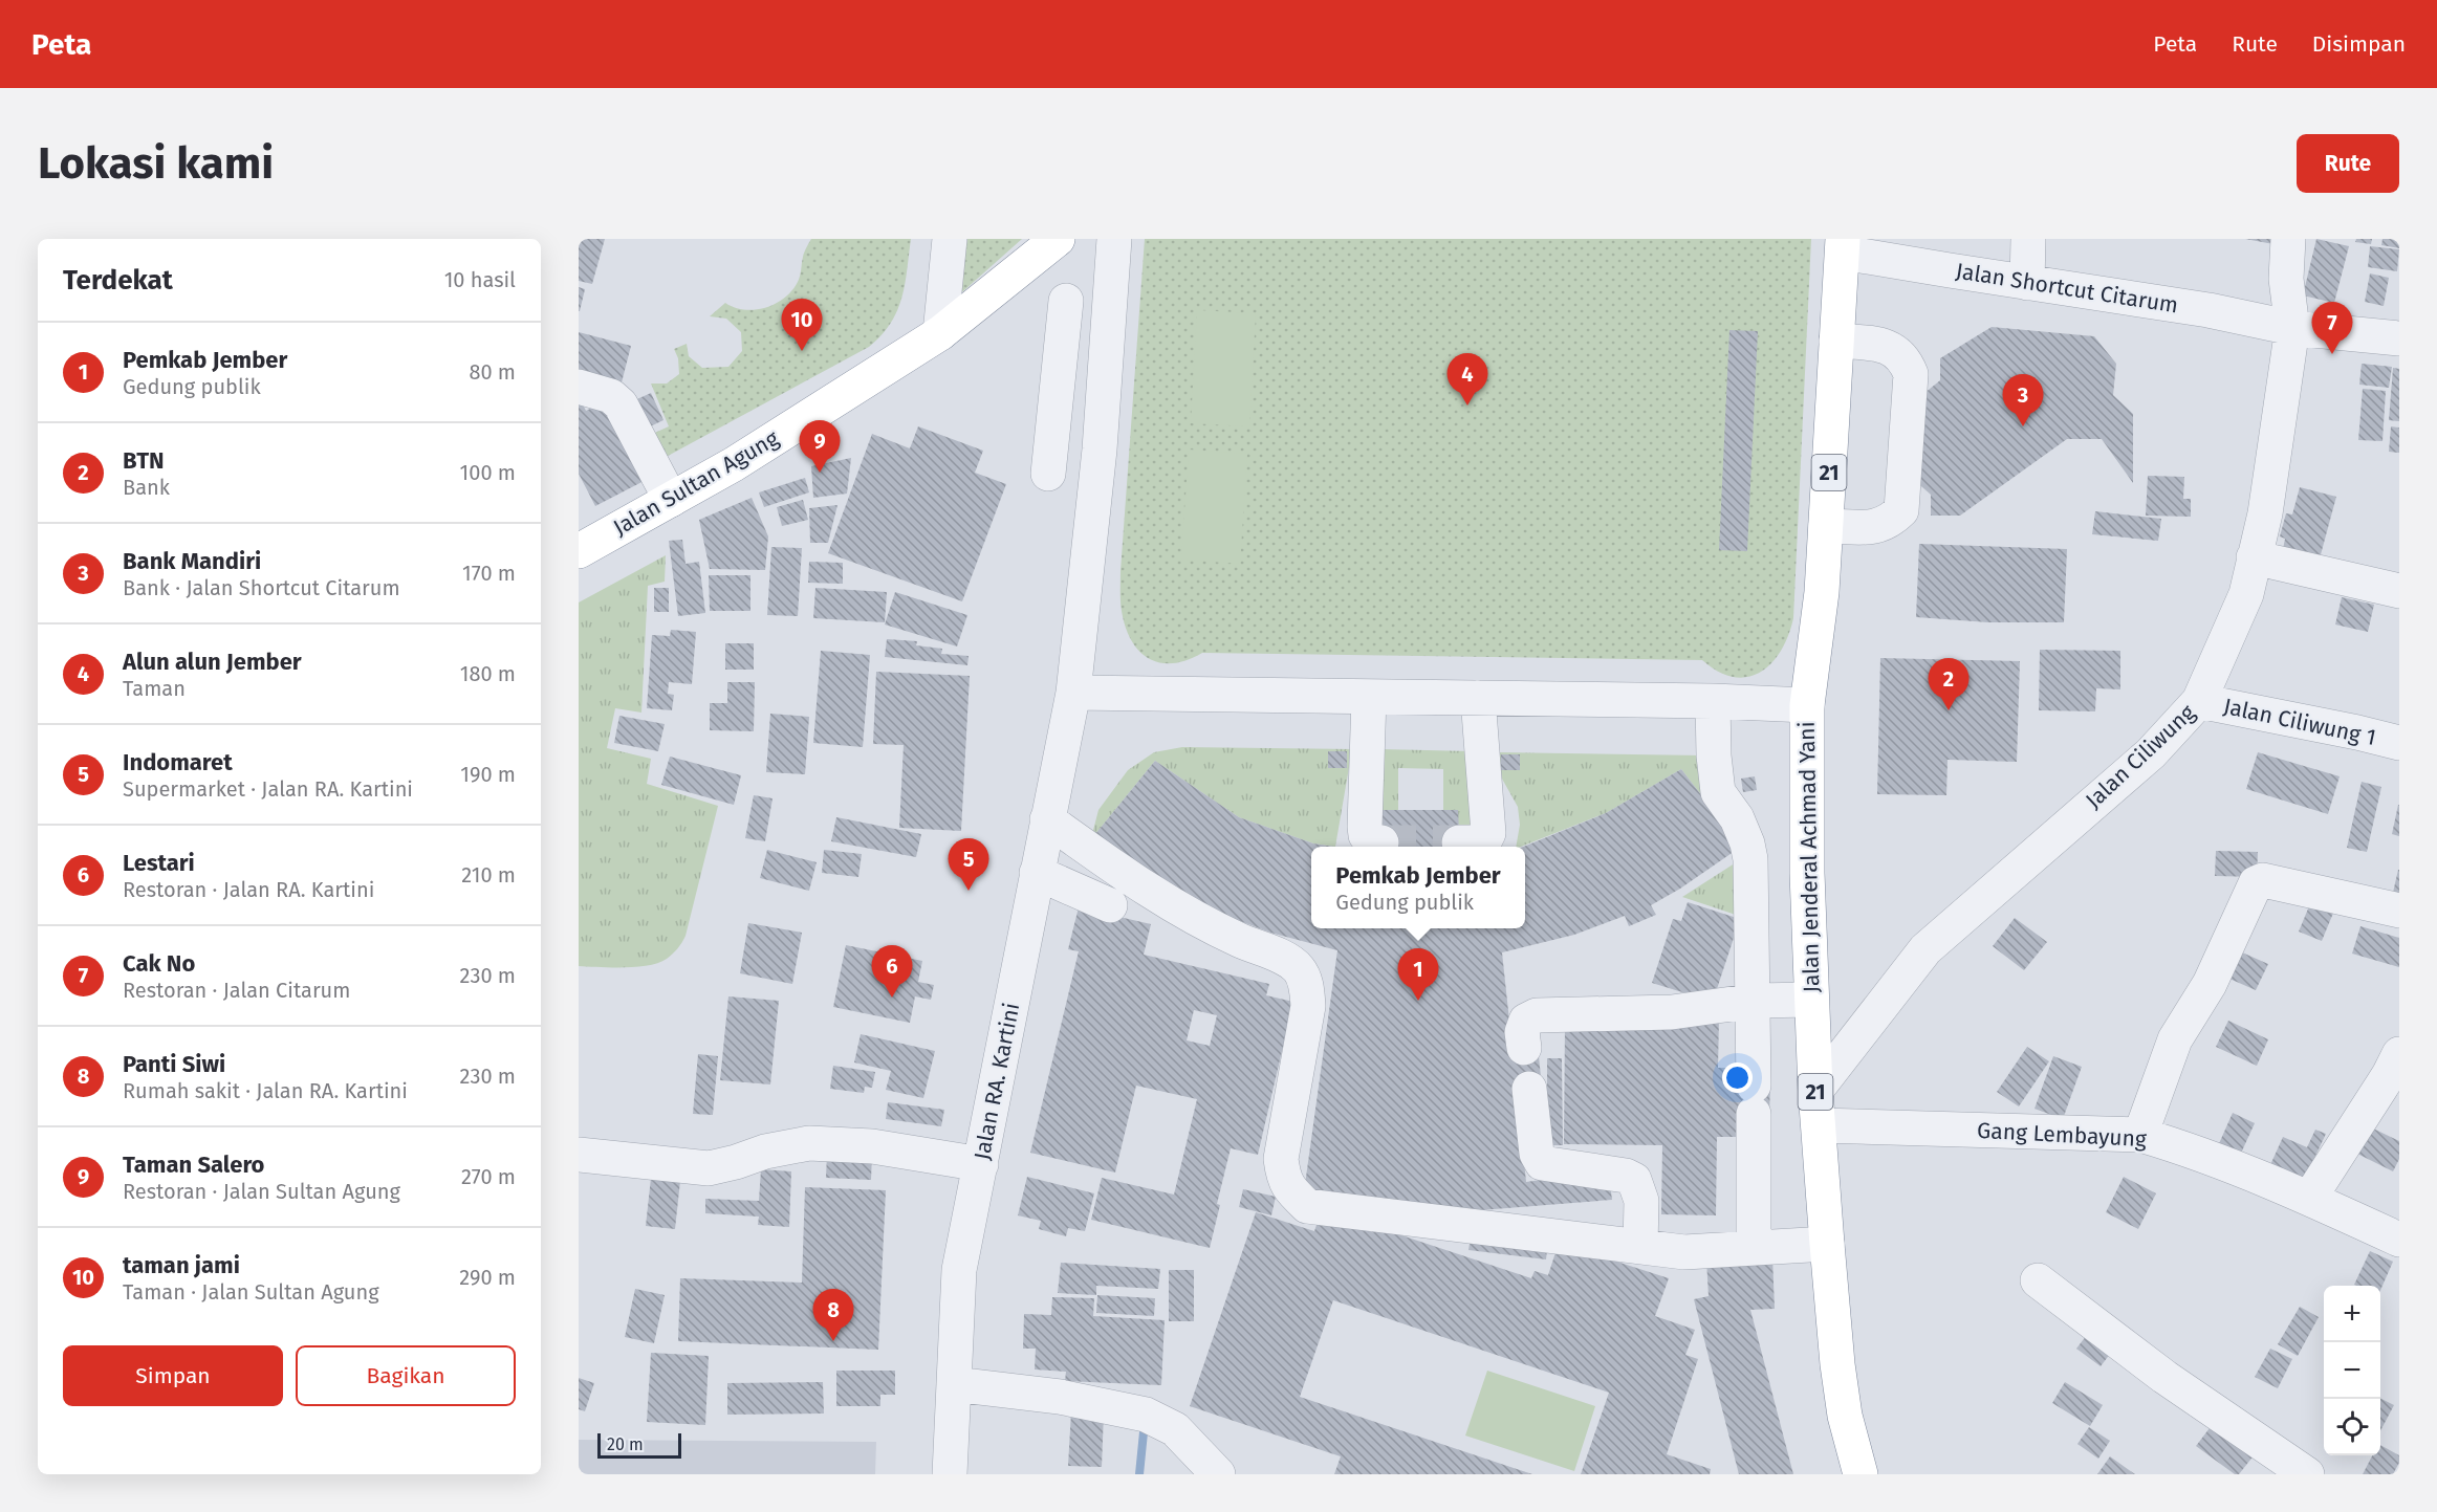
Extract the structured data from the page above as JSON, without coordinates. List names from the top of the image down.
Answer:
{
  "streets": {
    "highway": ["21", "Jalan Sultan Agung", "Jalan Jenderal Achmad Yani"],
    "street": [
      "Jalan Shortcut Citarum",
      "Jalan Ciliwung 1",
      "Jalan Ciliwung",
      "Jalan RA. Kartini",
      "Gang Lembayung"
    ]
  },
  "crossings": [
    ["Jalan Shortcut Citarum", "Jalan Ciliwung"],
    ["Jalan Shortcut Citarum", "Jalan Jenderal Achmad Yani"],
    ["Jalan Ciliwung 1", "Jalan Ciliwung"],
    ["Jalan Ciliwung", "Jalan Jenderal Achmad Yani"],
    ["Jalan Jenderal Achmad Yani", "Gang Lembayung"]
  ],
  "scale_bar": "20 m",
  "page": {
    "header": "Peta",
    "nav": ["Peta", "Rute", "Disimpan"],
    "buttons": [
      "Rute",
      ["Simpan", "Bagikan"]
    ],
    "title": "Lokasi kami",
    "heading": ["Terdekat", "10 hasil"],
    "pins": [
      "10",
      "7",
      "4",
      "3",
      "9",
      "2",
      "5",
      "6",
      "1",
      "8"
    ],
    "list": [
      {
        "mark": "1",
        "name": "Pemkab Jember",
        "note": "Gedung publik",
        "value": "80 m"
      },
      {
        "mark": "2",
        "name": "BTN",
        "note": "Bank",
        "value": "100 m"
      },
      {
        "mark": "3",
        "name": "Bank Mandiri",
        "note": "Bank · Jalan Shortcut Citarum",
        "value": "170 m"
      },
      {
        "mark": "4",
        "name": "Alun alun Jember",
        "note": "Taman",
        "value": "180 m"
      },
      {
        "mark": "5",
        "name": "Indomaret",
        "note": "Supermarket · Jalan RA. Kartini",
        "value": "190 m"
      },
      {
        "mark": "6",
        "name": "Lestari",
        "note": "Restoran · Jalan RA. Kartini",
        "value": "210 m"
      },
      {
        "mark": "7",
        "name": "Cak No",
        "note": "Restoran · Jalan Citarum",
        "value": "230 m"
      },
      {
        "mark": "8",
        "name": "Panti Siwi",
        "note": "Rumah sakit · Jalan RA. Kartini",
        "value": "230 m"
      },
      {
        "mark": "9",
        "name": "Taman Salero",
        "note": "Restoran · Jalan Sultan Agung",
        "value": "270 m"
      },
      {
        "mark": "10",
        "name": "taman jami",
        "note": "Taman · Jalan Sultan Agung",
        "value": "290 m"
      }
    ],
    "popup": ["Pemkab Jember", "Gedung publik"],
    "map_buttons": ["+", "−"],
    "scale": "20 m"
  }
}
